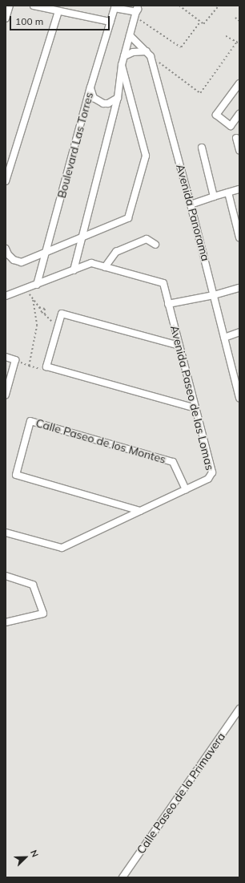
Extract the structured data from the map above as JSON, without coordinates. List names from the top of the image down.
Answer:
{
  "streets": {
    "street": [
      "Boulevard Las Torres",
      "Avenida Panorama",
      "Avenida Paseo de las Lomas",
      "Calle Paseo de los Montes",
      "Calle Paseo de la Primavera"
    ]
  },
  "crossings": [
    ["Boulevard Las Torres", "Avenida Paseo de las Lomas"],
    ["Avenida Paseo de las Lomas", "Calle Paseo de los Montes"]
  ],
  "scale_bar": "100 m",
  "north": "top right"
}
